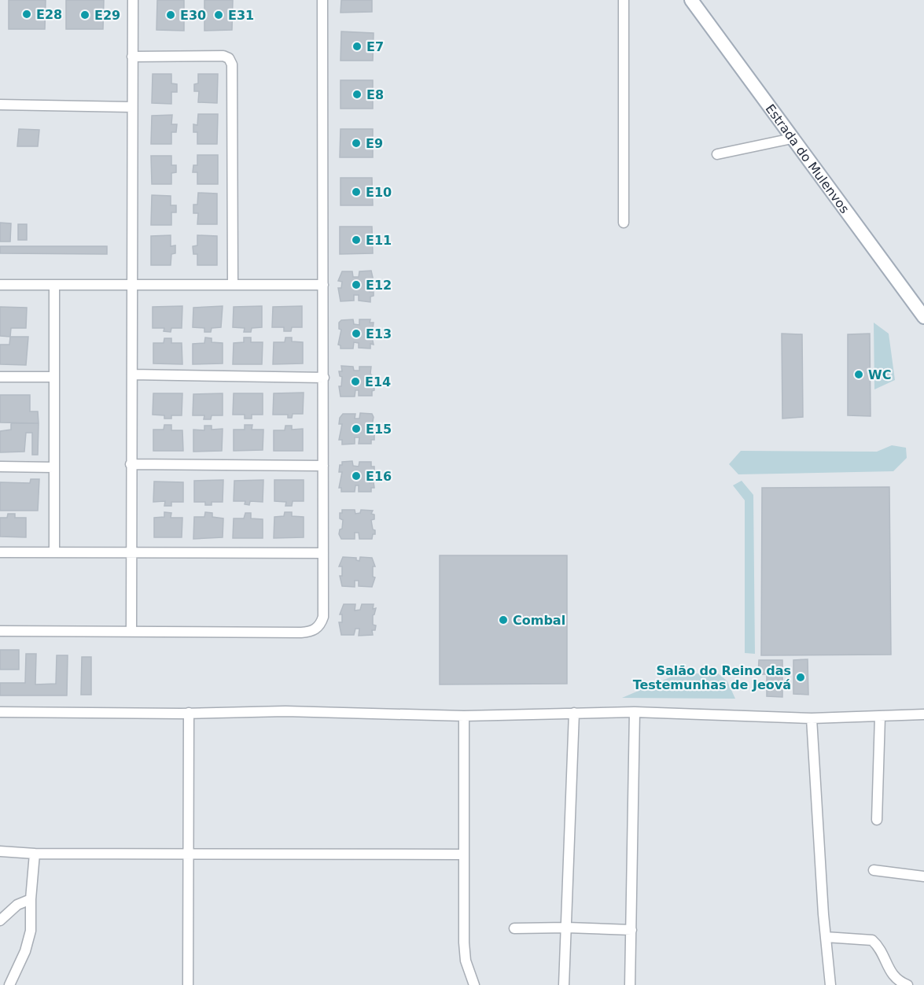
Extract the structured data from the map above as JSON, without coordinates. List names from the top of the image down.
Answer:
{
  "streets": {
    "street": ["Estrada do Mulenvos"]
  },
  "places": [
    "E28",
    "E29",
    "E30",
    "E31",
    "E7",
    "E8",
    "E9",
    "E10",
    "E11",
    "E12",
    "E13",
    "WC",
    "E14",
    "E15",
    "E16",
    "Combal",
    "Salão do Reino das Testemunhas de Jeová"
  ]
}
